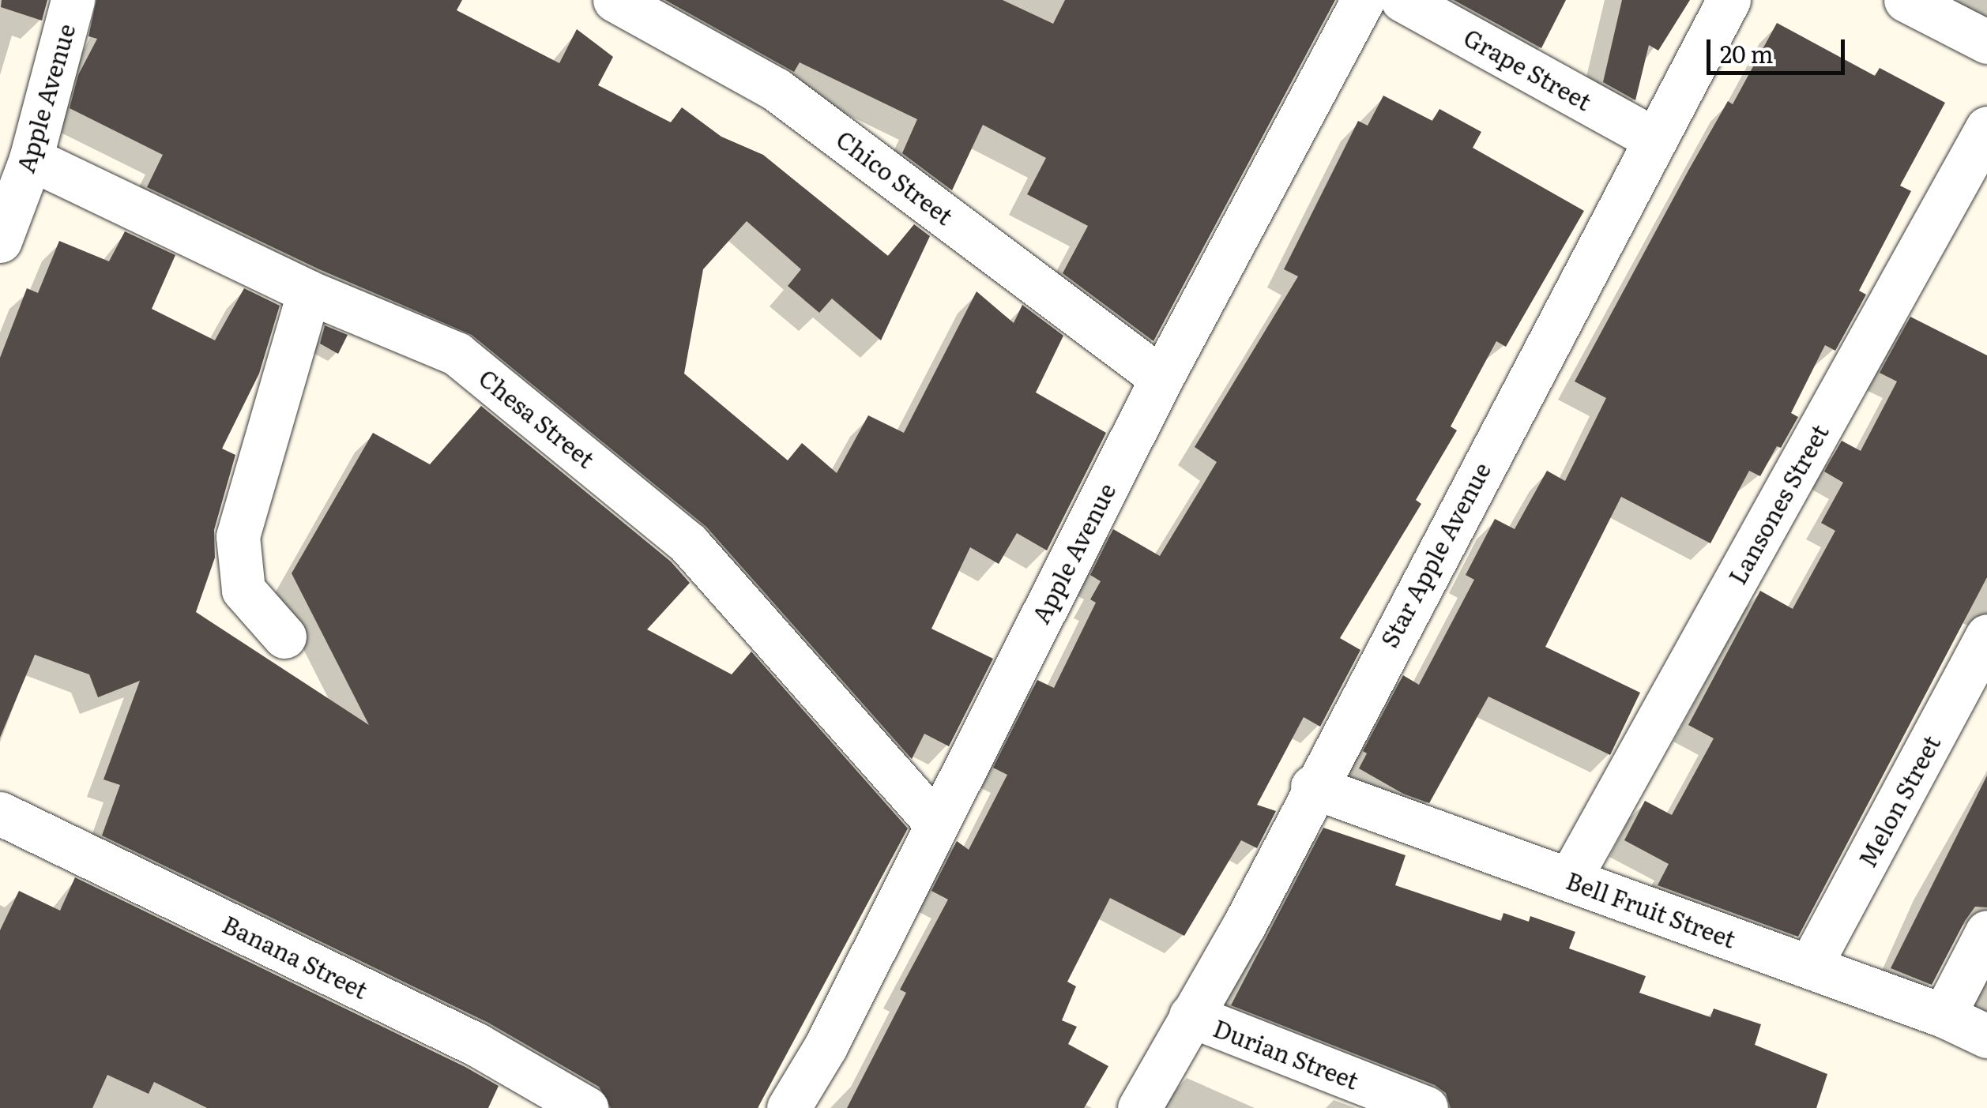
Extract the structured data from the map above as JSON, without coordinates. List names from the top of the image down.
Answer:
{
  "streets": {
    "street": [
      "Grape Street",
      "Apple Avenue",
      "Chico Street",
      "Chesa Street",
      "Lansones Street",
      "Star Apple Avenue",
      "Melon Street",
      "Bell Fruit Street",
      "Banana Street",
      "Durian Street"
    ]
  },
  "crossings": [
    ["Grape Street", "Star Apple Avenue"],
    ["Apple Avenue", "Chico Street"],
    ["Apple Avenue", "Chesa Street"],
    ["Lansones Street", "Bell Fruit Street"],
    ["Star Apple Avenue", "Bell Fruit Street"],
    ["Star Apple Avenue", "Durian Street"],
    ["Melon Street", "Bell Fruit Street"]
  ],
  "scale_bar": "20 m"
}
